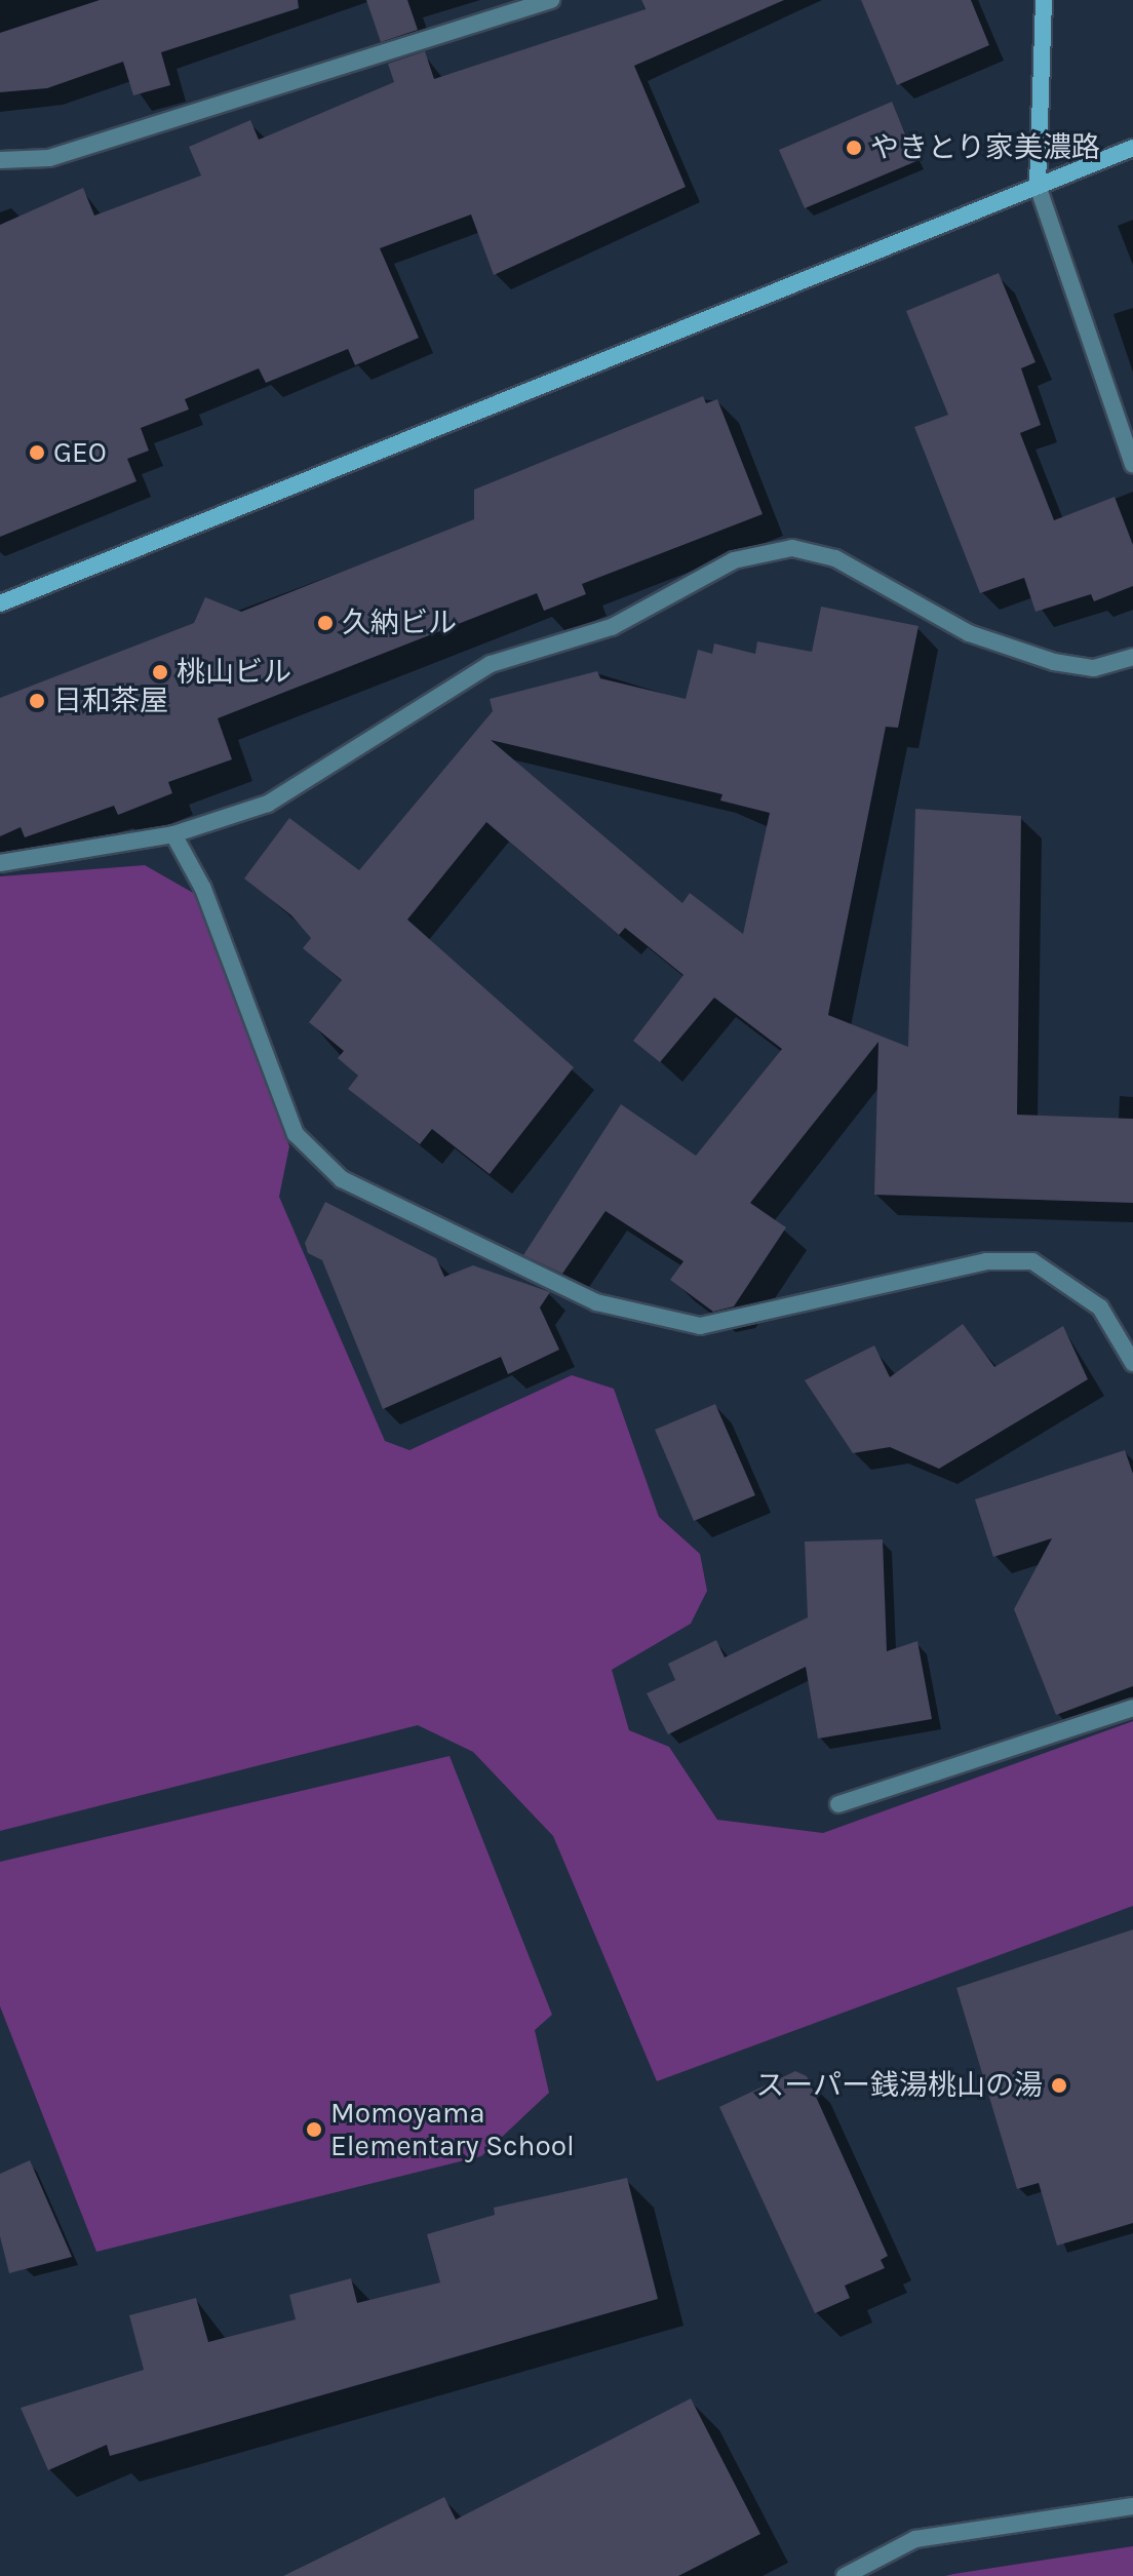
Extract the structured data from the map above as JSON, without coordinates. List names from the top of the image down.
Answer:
{
  "places": [
    "やきとり家美濃路",
    "GEO",
    "久納ビル",
    "桃山ビル",
    "日和茶屋",
    "スーパー銭湯桃山の湯",
    "Momoyama Elementary School"
  ]
}
